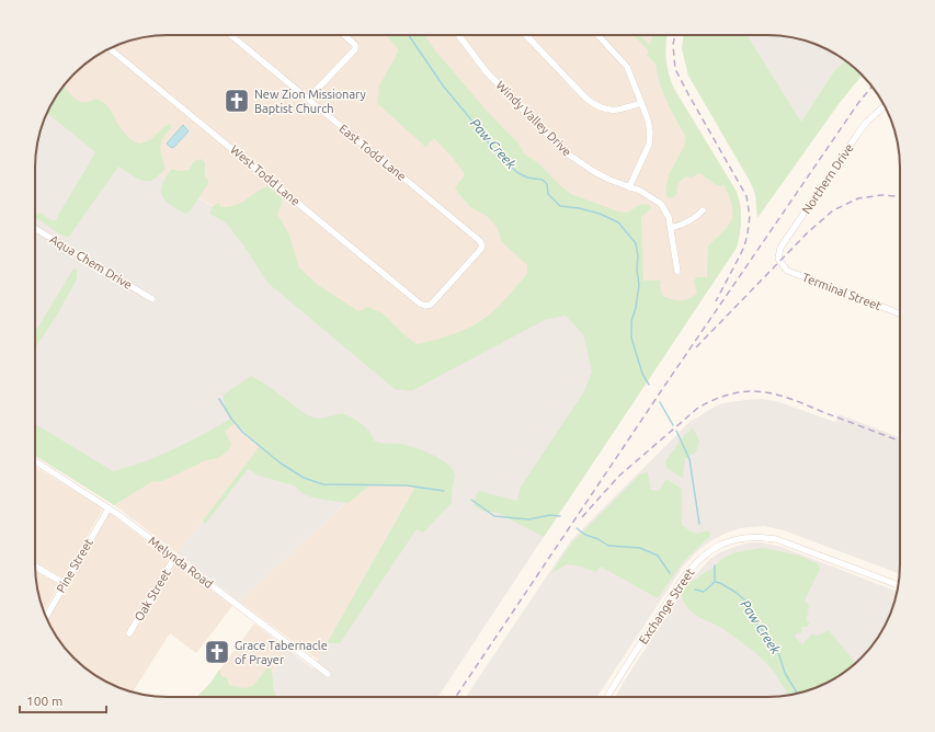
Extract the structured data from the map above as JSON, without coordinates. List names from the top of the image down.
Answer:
{
  "streets": {
    "street": [
      "Windy Valley Drive",
      "East Todd Lane",
      "West Todd Lane",
      "Northern Drive",
      "Aqua Chem Drive",
      "Terminal Street",
      "Melynda Road",
      "Pine Street",
      "Oak Street",
      "Exchange Street"
    ]
  },
  "crossings": [
    ["East Todd Lane", "West Todd Lane"],
    ["Northern Drive", "Terminal Street"],
    ["Melynda Road", "Pine Street"],
    ["Melynda Road", "Oak Street"]
  ],
  "water": ["Paw Creek"],
  "places": {
    "church": ["New Zion Missionary Baptist Church", "Grace Tabernacle of Prayer"]
  },
  "scale_bar": "100 m"
}
